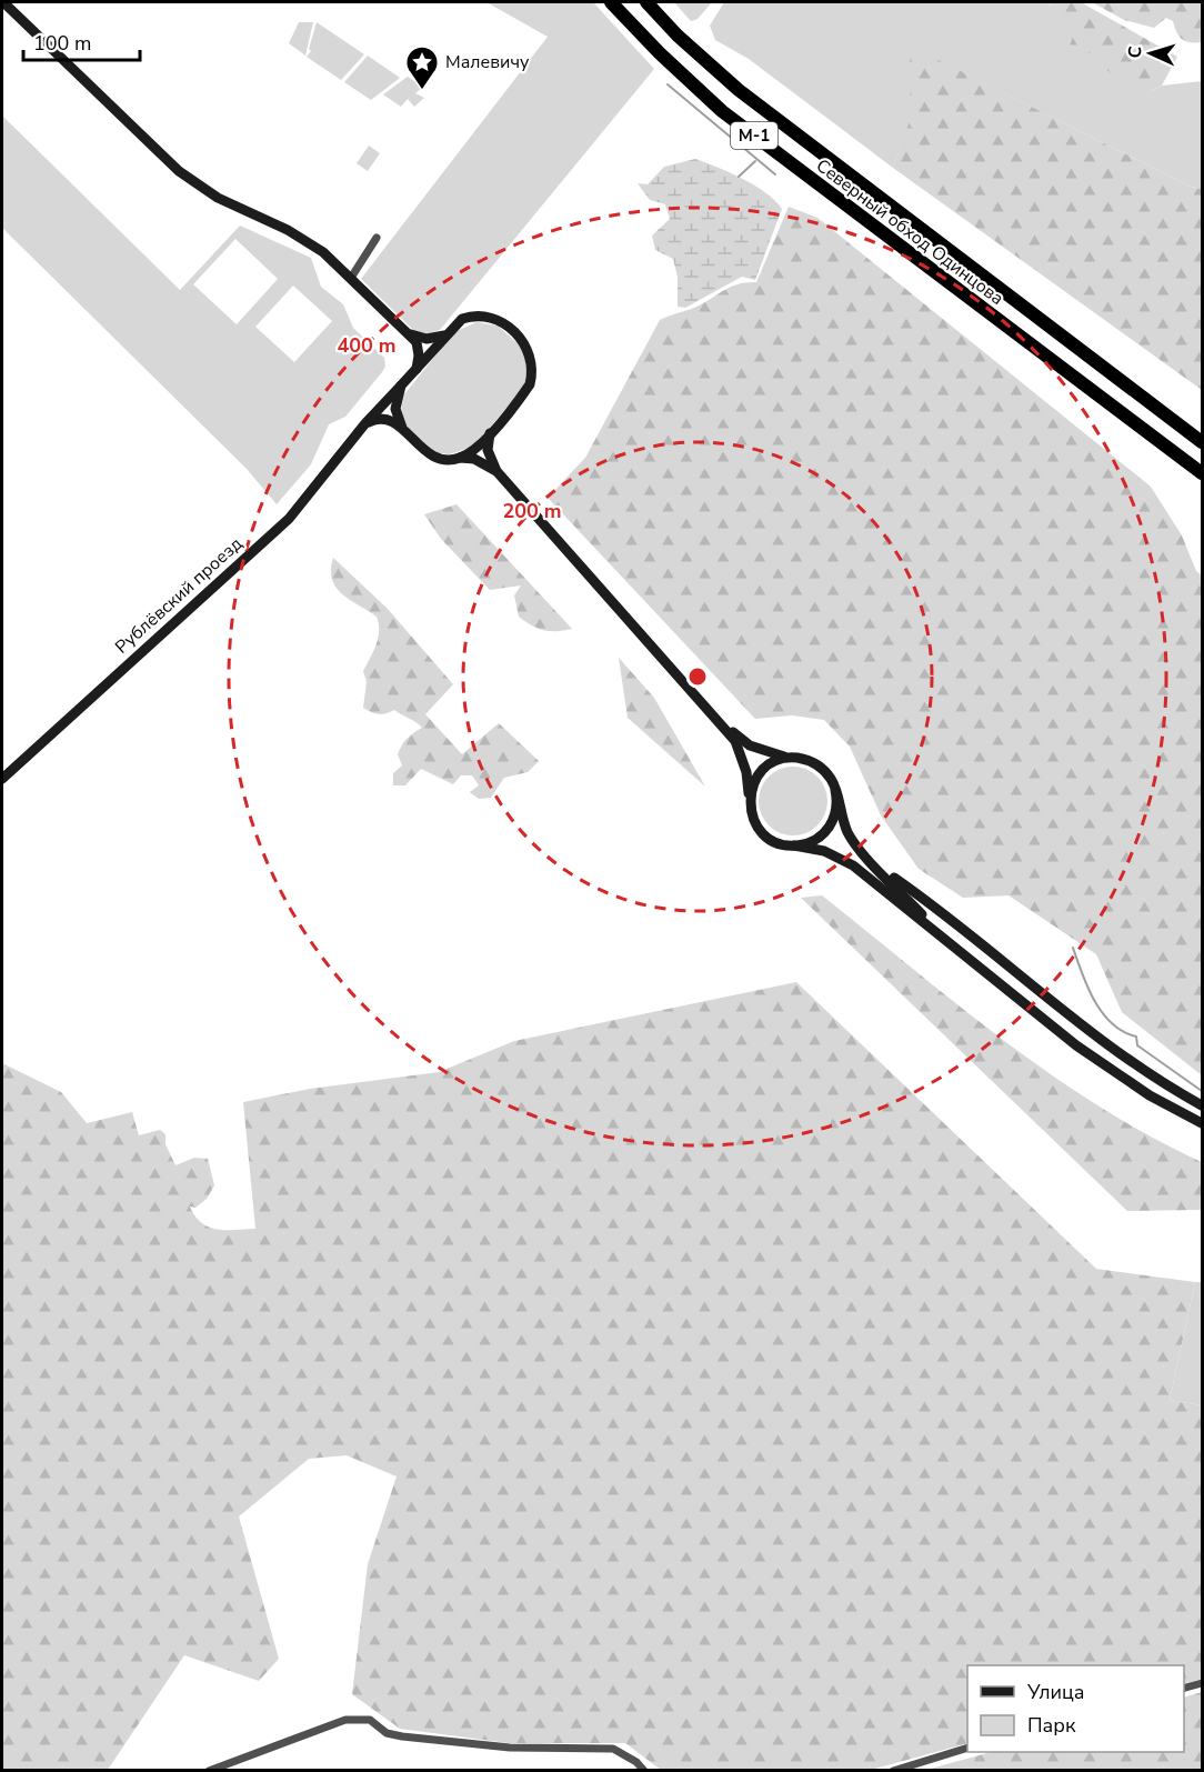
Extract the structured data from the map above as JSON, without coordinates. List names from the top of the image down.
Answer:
{
  "streets": {
    "highway": ["М-1", "Северный обход Одинцова"],
    "street": ["Рублёвский проезд"]
  },
  "places": {
    "place": ["Малевичу"]
  },
  "legend": ["Улица", "Парк"],
  "scale_bar": "100 m",
  "north": "left",
  "rings": ["400 m", "200 m"]
}
